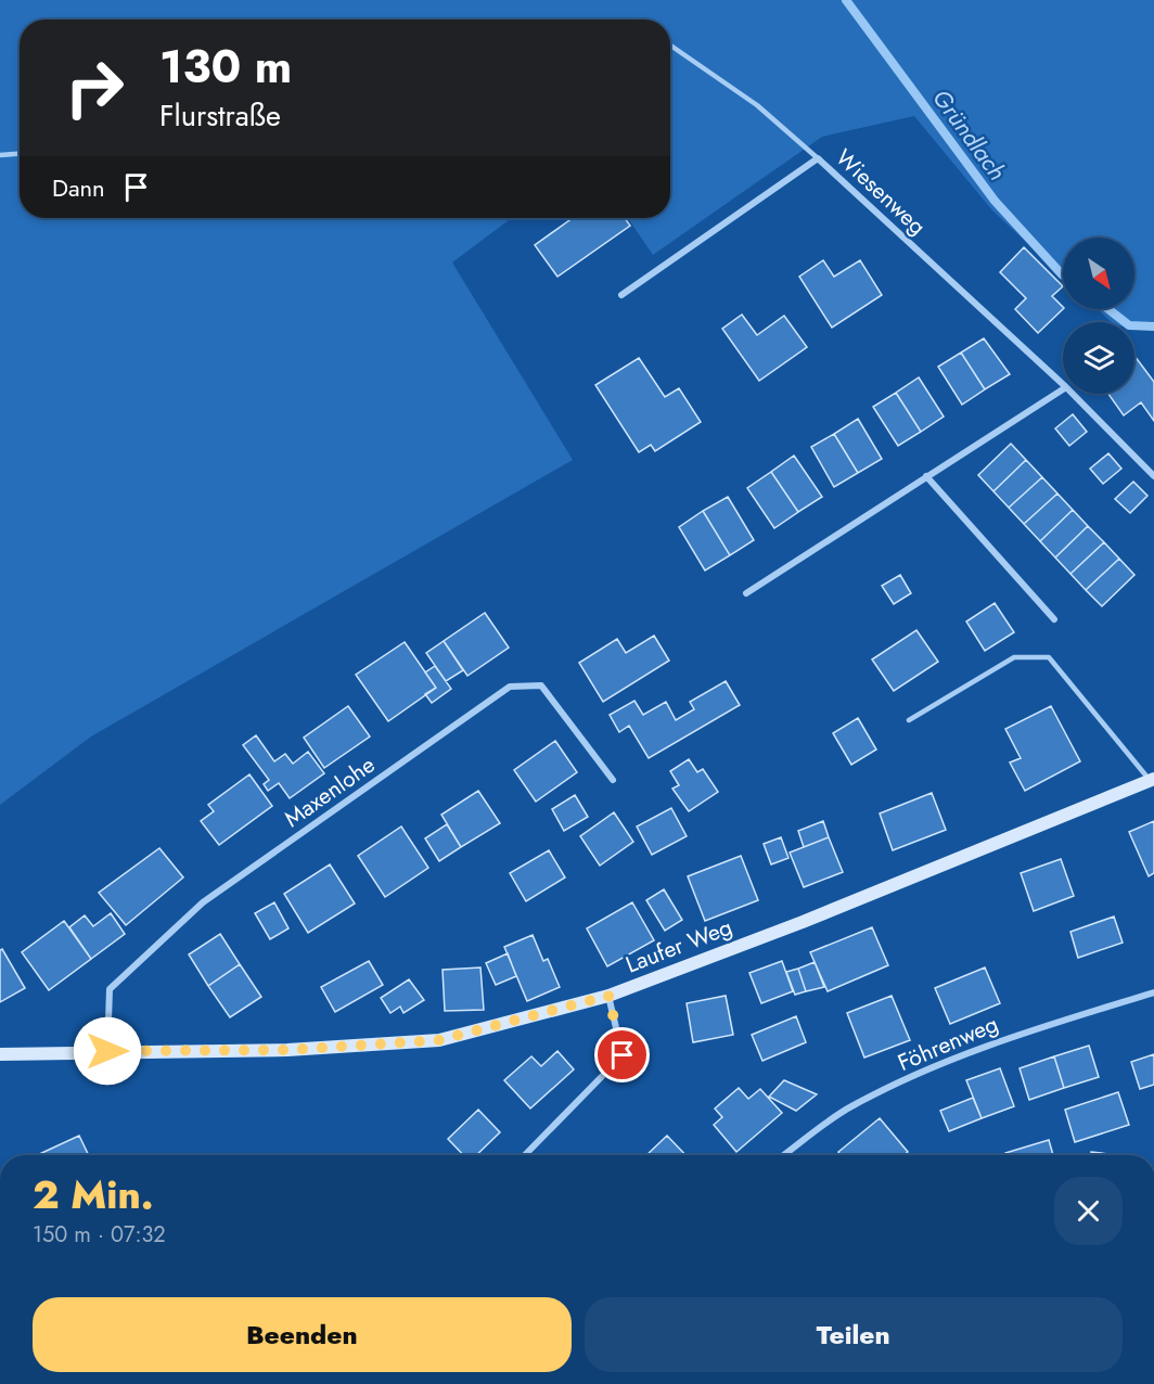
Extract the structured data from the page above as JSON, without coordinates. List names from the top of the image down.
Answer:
{
  "streets": {
    "street": [
      "Wiesenweg",
      "Maxenlohe",
      "Laufer Weg",
      "Föhrenweg"
    ]
  },
  "crossings": [
    ["Maxenlohe", "Laufer Weg"]
  ],
  "water": ["Gründlach"],
  "north": "bottom right",
  "page": {
    "turn": ["130 m", "Flurstraße"],
    "then": "Dann",
    "heading": ["2 Min.", "150 m · 07:32"],
    "buttons": ["Beenden", "Teilen"]
  }
}
